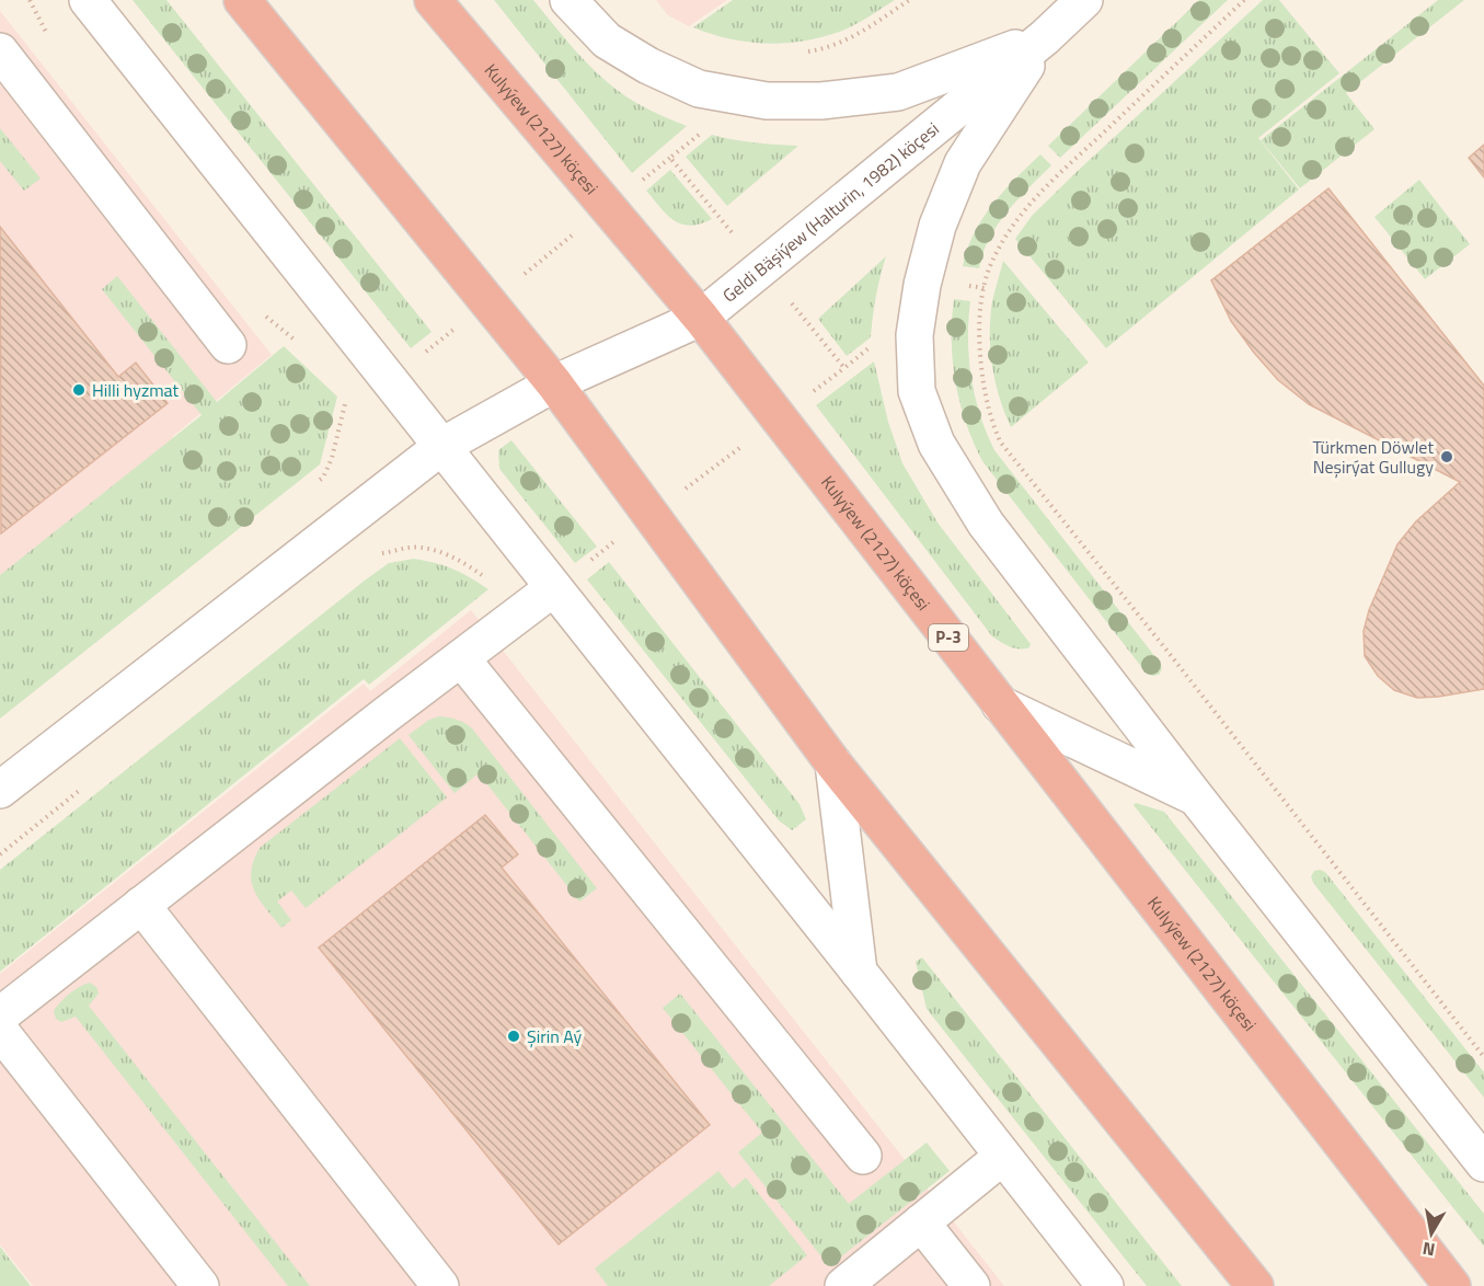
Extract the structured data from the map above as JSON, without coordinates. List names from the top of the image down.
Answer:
{
  "streets": {
    "highway": ["Kulyýew (2127) köçesi", "P-3"],
    "street": ["Geldi Bäşiýew (Halturin, 1982) köçesi"]
  },
  "crossings": [
    ["Kulyýew (2127) köçesi", "Geldi Bäşiýew (Halturin, 1982) köçesi"]
  ],
  "places": ["Hilli hyzmat", "Türkmen Döwlet Neşirýat Gullugy", "Şirin Aý"],
  "north": "bottom"
}
